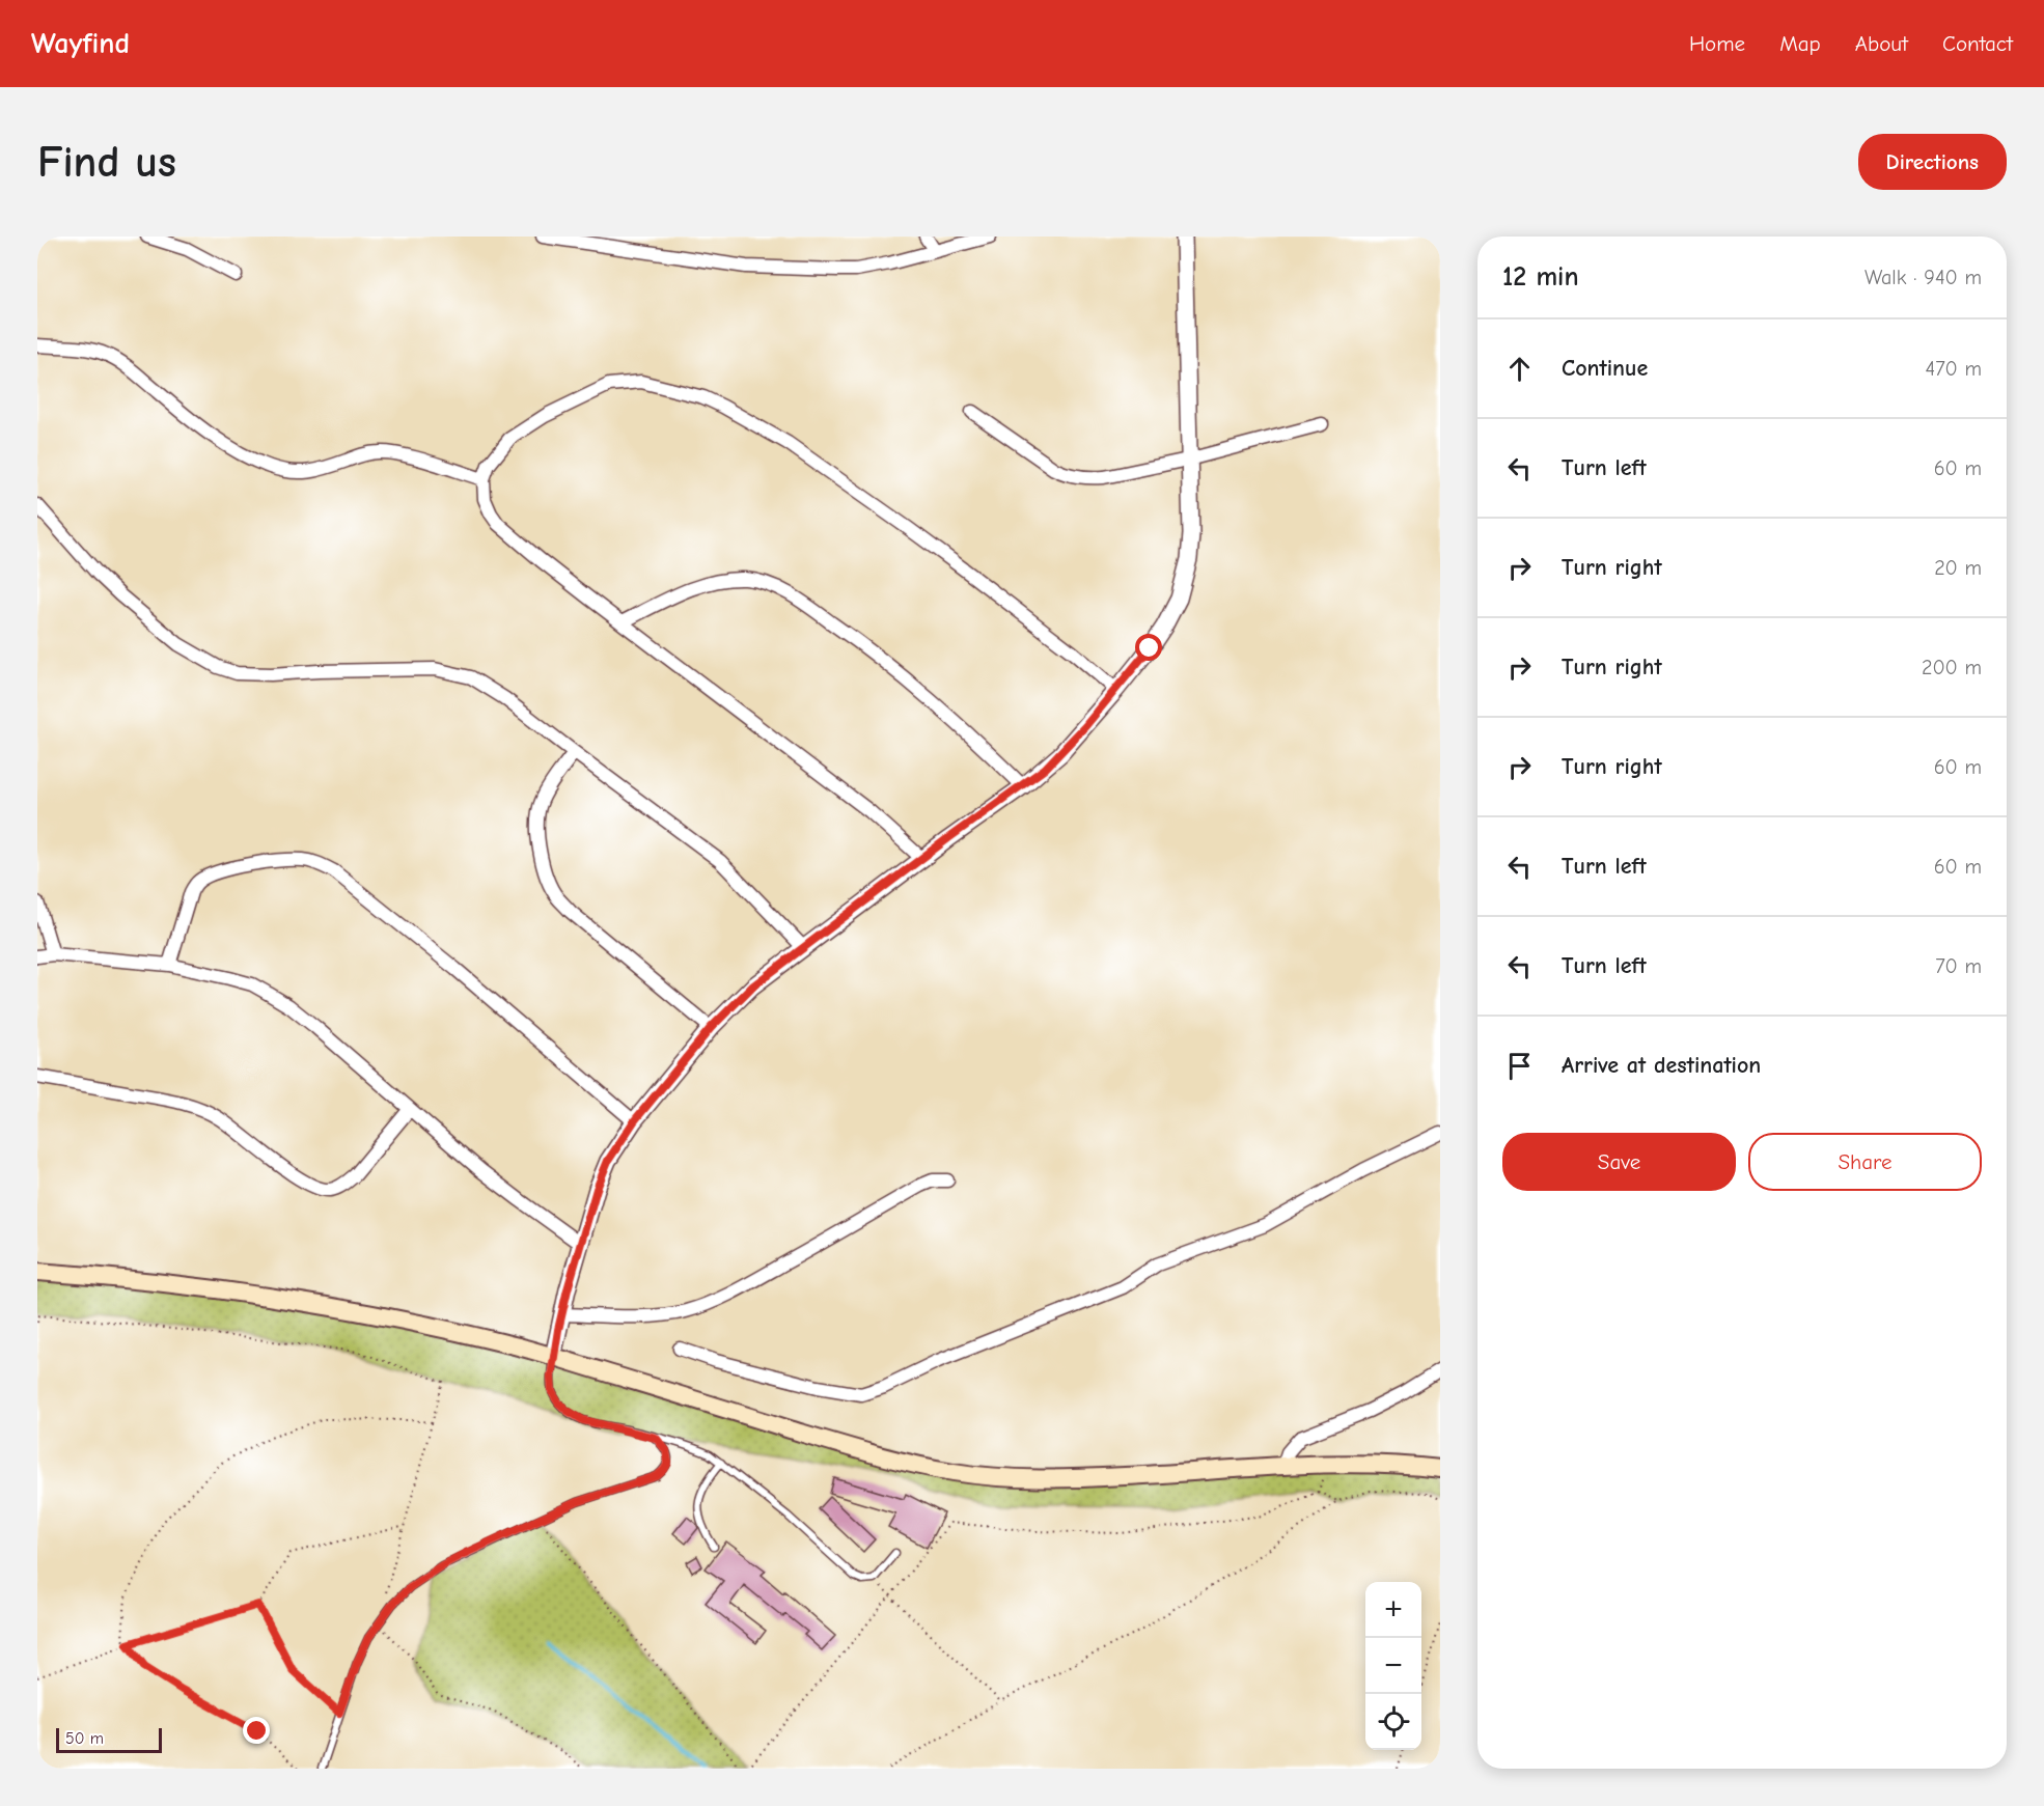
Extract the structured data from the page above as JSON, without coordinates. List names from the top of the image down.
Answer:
{
  "scale_bar": "50 m",
  "page": {
    "header": "Wayfind",
    "nav": [
      "Home",
      "Map",
      "About",
      "Contact"
    ],
    "buttons": [
      "Directions",
      ["Save", "Share"]
    ],
    "title": "Find us",
    "heading": ["12 min", "Walk · 940 m"],
    "list": [
      ["Continue", "470 m"],
      ["Turn left", "60 m"],
      ["Turn right", "20 m"],
      ["Turn right", "200 m"],
      ["Turn right", "60 m"],
      ["Turn left", "60 m"],
      ["Turn left", "70 m"],
      "Arrive at destination"
    ],
    "map_buttons": ["+", "−"],
    "scale": "50 m"
  }
}
